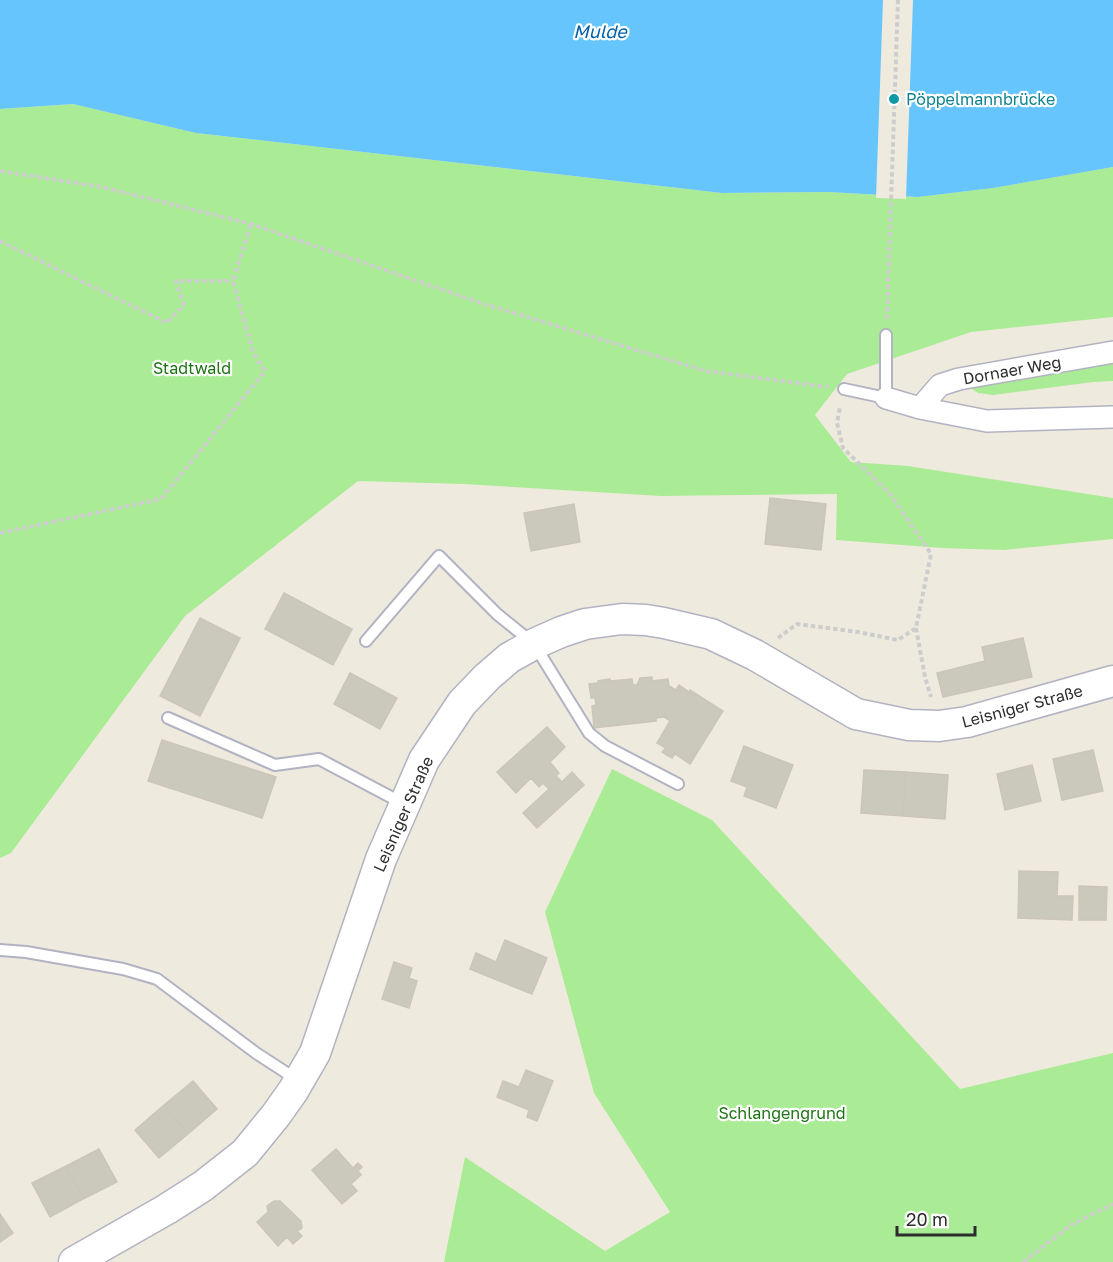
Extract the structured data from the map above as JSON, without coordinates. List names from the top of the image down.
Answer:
{
  "streets": {
    "main road": ["Leisniger Straße"],
    "street": ["Dornaer Weg"]
  },
  "water": ["Mulde"],
  "parks": ["Stadtwald", "Schlangengrund"],
  "places": ["Pöppelmannbrücke"],
  "scale_bar": "20 m"
}
